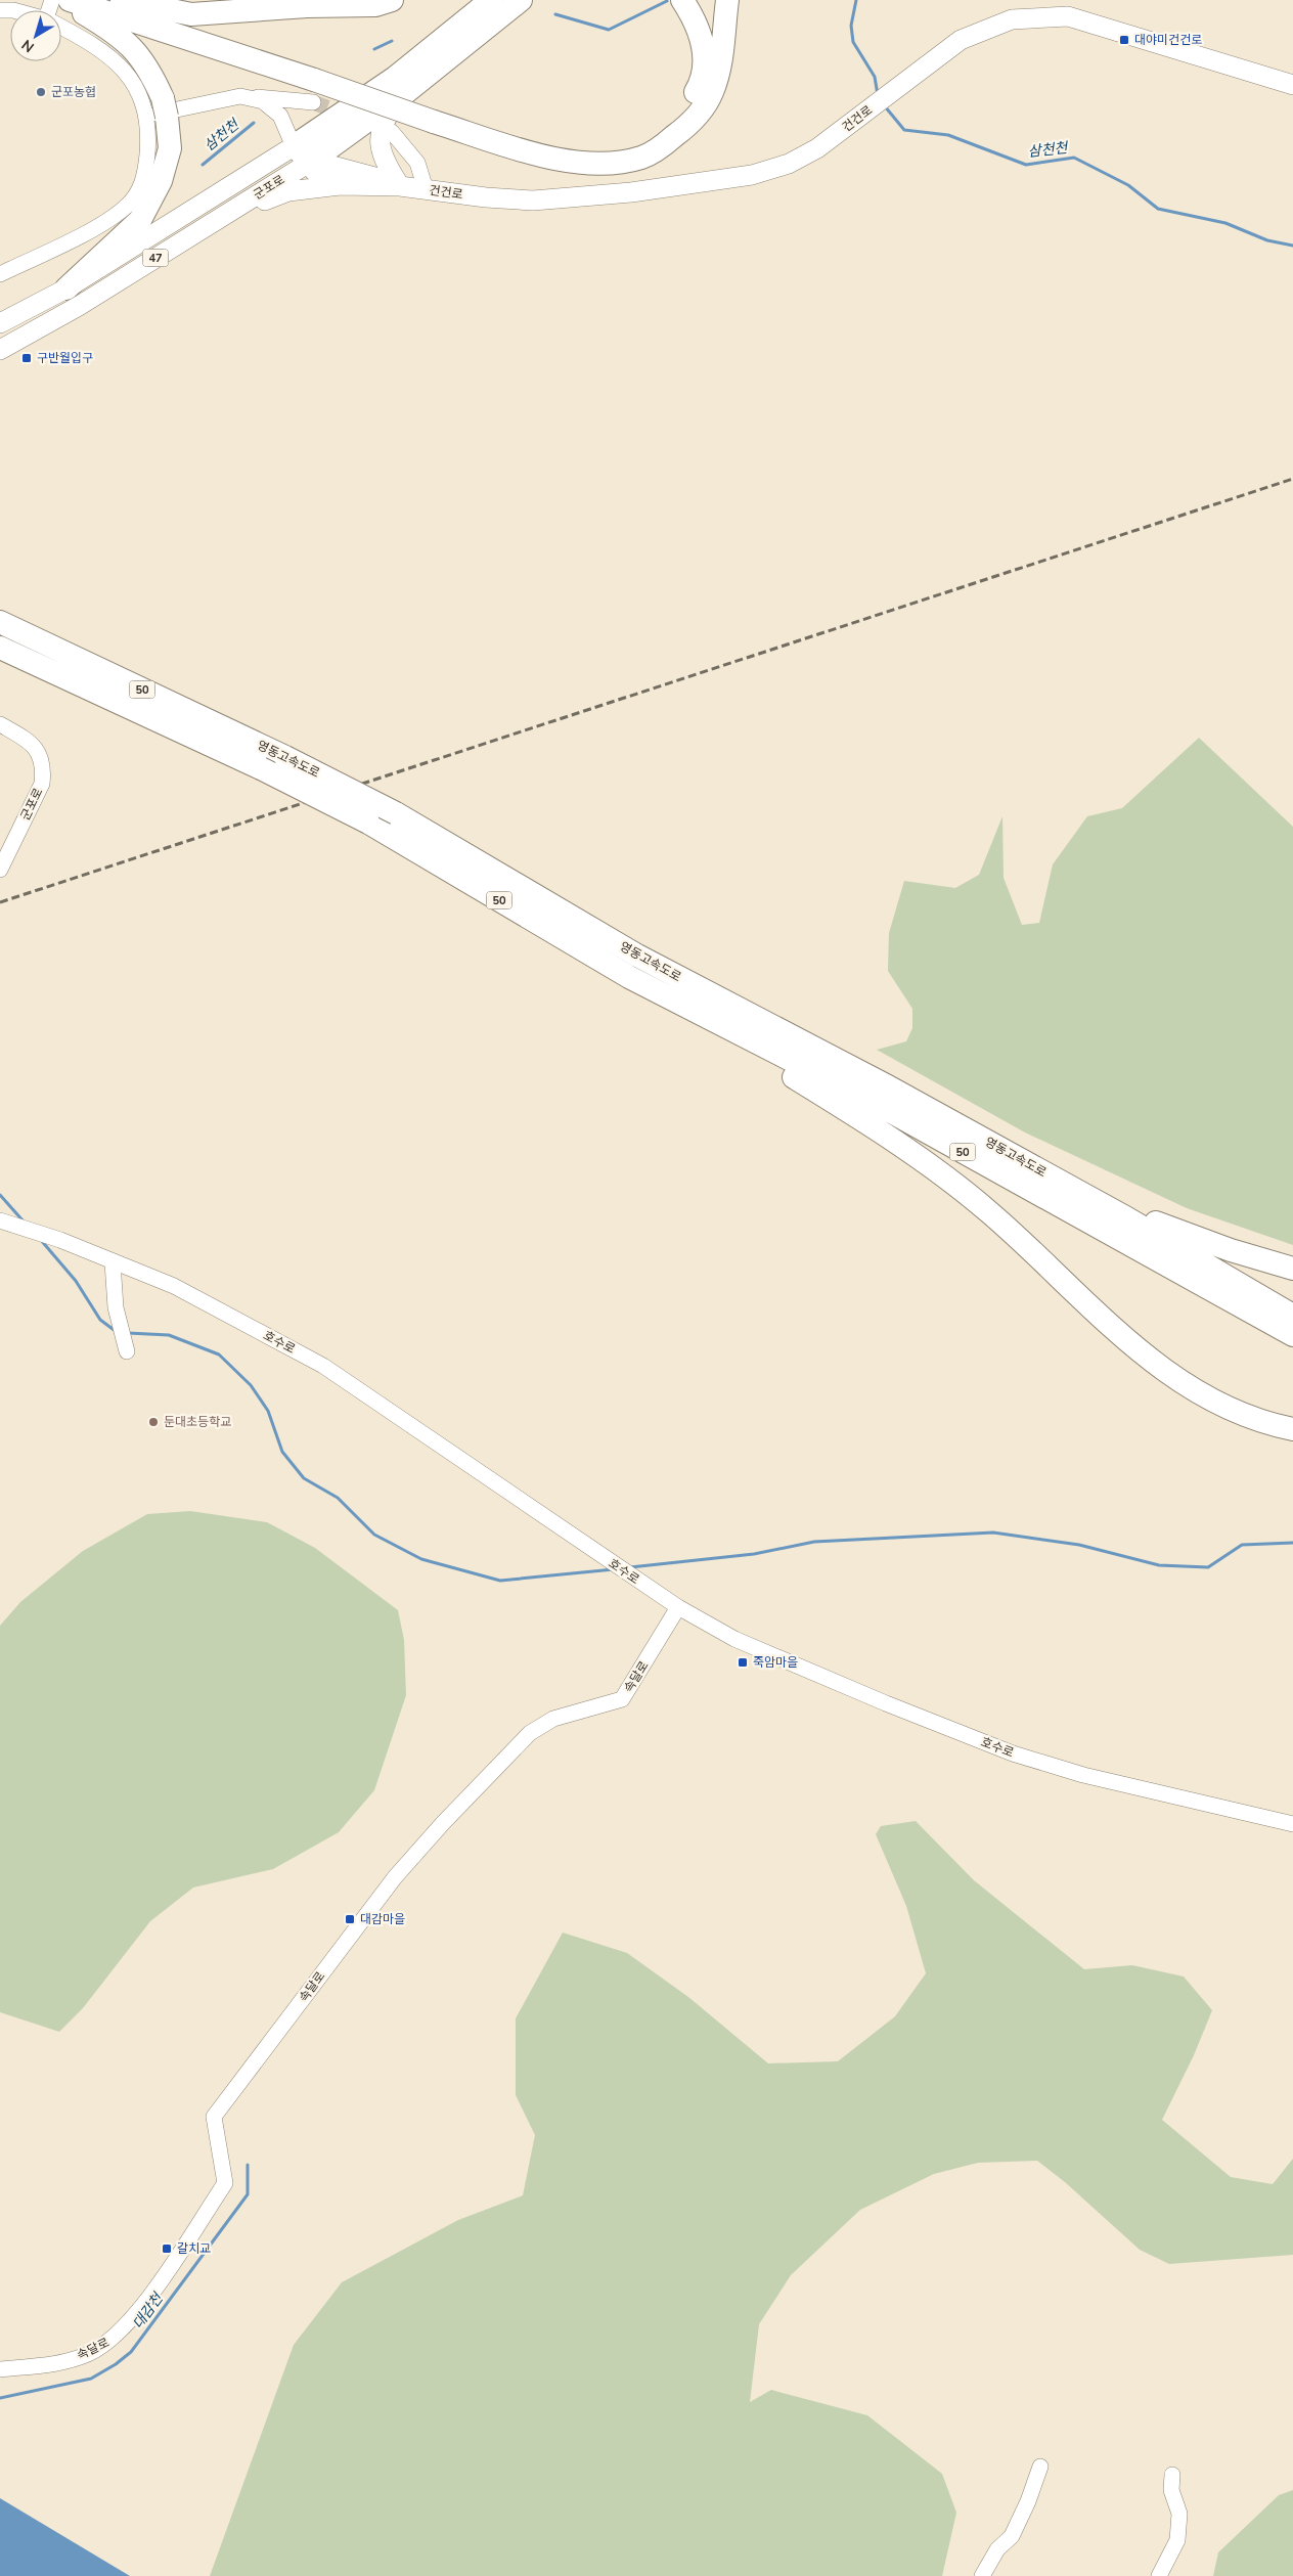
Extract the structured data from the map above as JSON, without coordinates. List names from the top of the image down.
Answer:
{
  "streets": {
    "highway": [
      "군포로",
      "47",
      "50",
      "영동고속도로"
    ],
    "main road": ["건건로"],
    "street": ["호수로", "속달로"]
  },
  "crossings": [
    ["건건로", "군포로"],
    ["호수로", "속달로"]
  ],
  "water": ["삼천천", "대감천"],
  "places": {
    "transit": [
      "대야미건건로",
      "구반월입구",
      "죽암마을",
      "대감마을",
      "갈치교"
    ],
    "other": ["군포농협", "둔대초등학교"]
  },
  "north": "bottom left"
}
